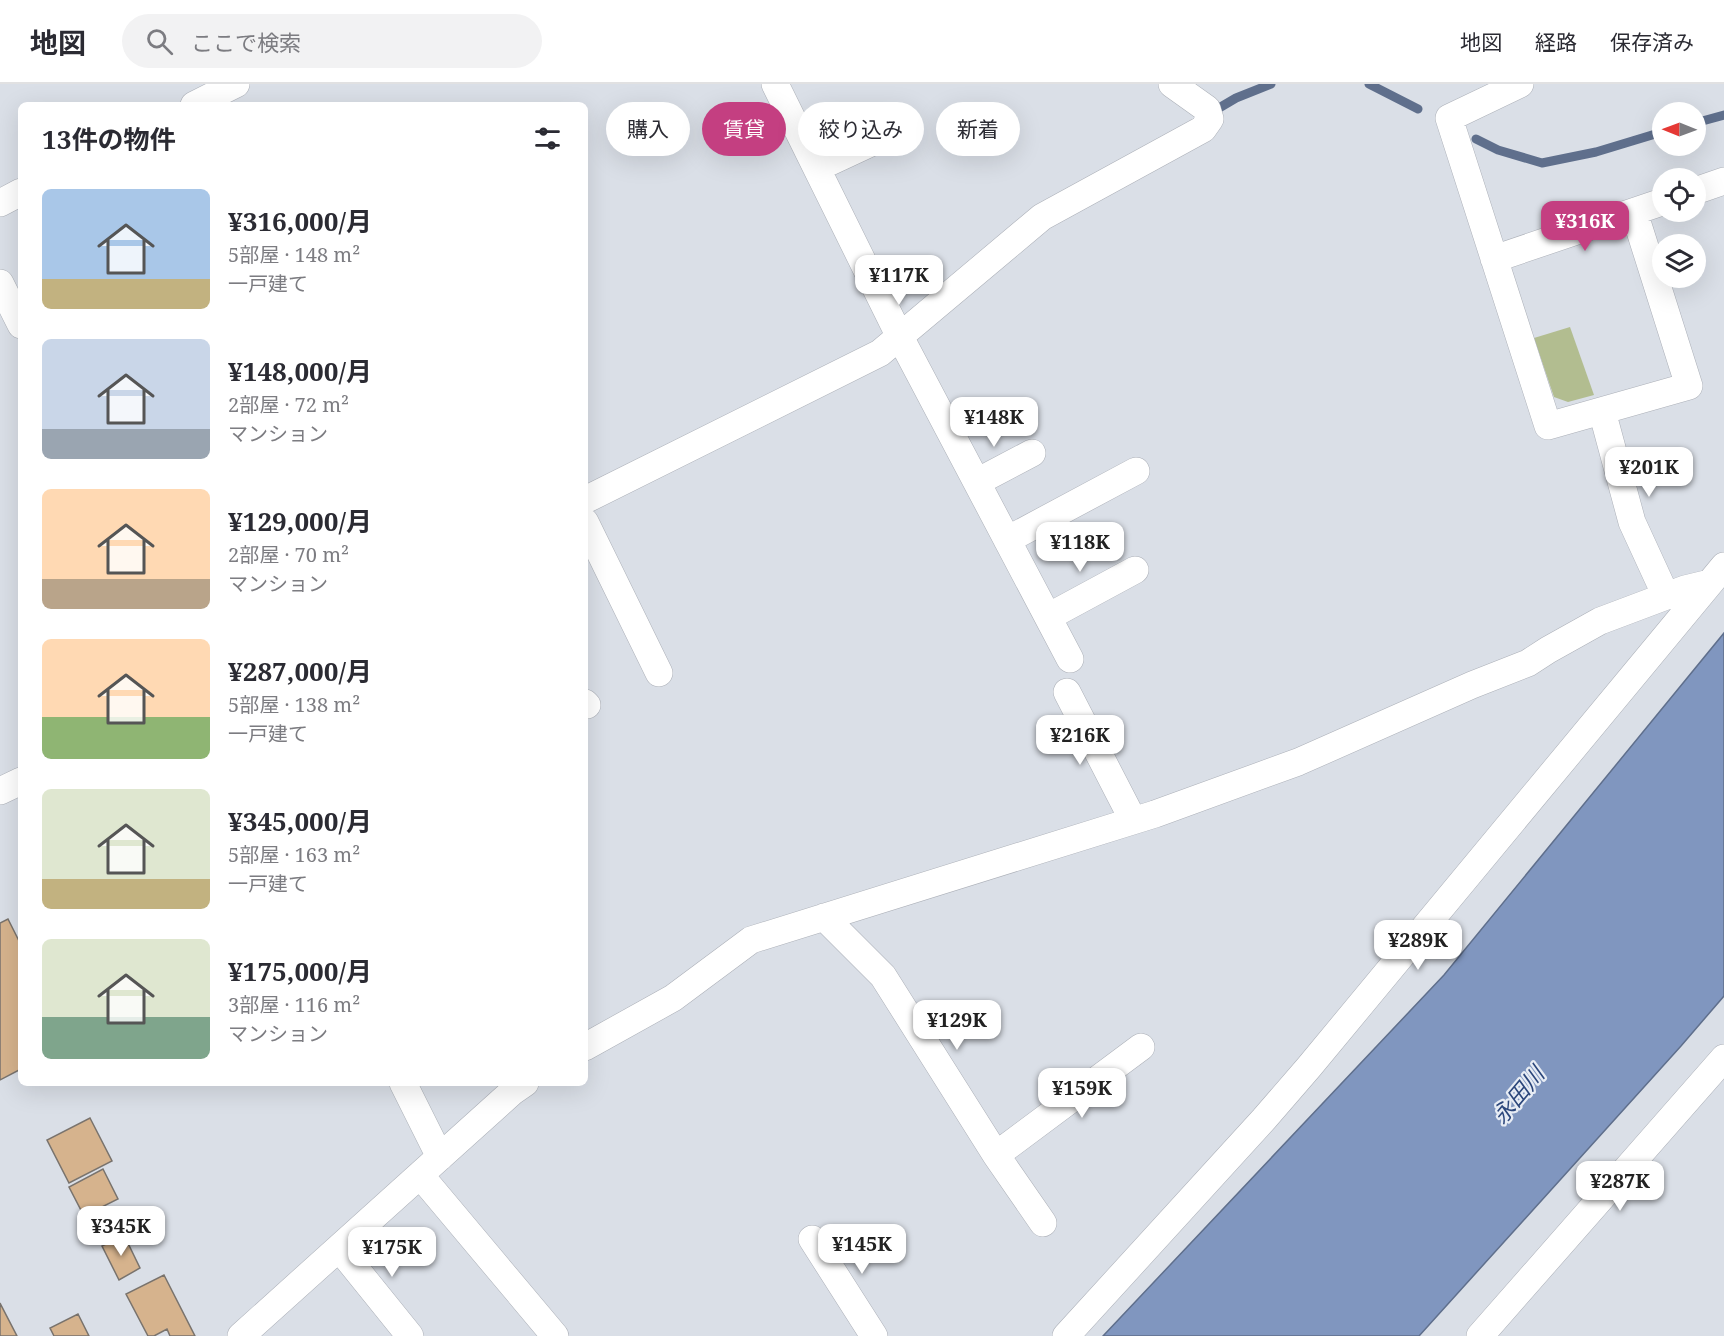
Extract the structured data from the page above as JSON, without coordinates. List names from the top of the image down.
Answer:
{
  "water": ["永田川"],
  "north": "left",
  "page": {
    "header": "地図",
    "search": "ここで検索",
    "nav": ["地図", "経路", "保存済み"],
    "chip": [
      "購入",
      "賃貸",
      "絞り込み",
      "新着"
    ],
    "heading": "13件の物件",
    "list": [
      {
        "name": "¥316,000/月",
        "note": "5部屋 · 148 m² · 一戸建て"
      },
      {
        "name": "¥148,000/月",
        "note": "2部屋 · 72 m² · マンション"
      },
      {
        "name": "¥129,000/月",
        "note": "2部屋 · 70 m² · マンション"
      },
      {
        "name": "¥287,000/月",
        "note": "5部屋 · 138 m² · 一戸建て"
      },
      {
        "name": "¥345,000/月",
        "note": "5部屋 · 163 m² · 一戸建て"
      },
      {
        "name": "¥175,000/月",
        "note": "3部屋 · 116 m² · マンション"
      }
    ],
    "price": [
      "¥316K",
      "¥117K",
      "¥148K",
      "¥201K",
      "¥118K",
      "¥216K",
      "¥289K",
      "¥129K",
      "¥159K",
      "¥287K",
      "¥345K",
      "¥145K",
      "¥175K"
    ]
  }
}
